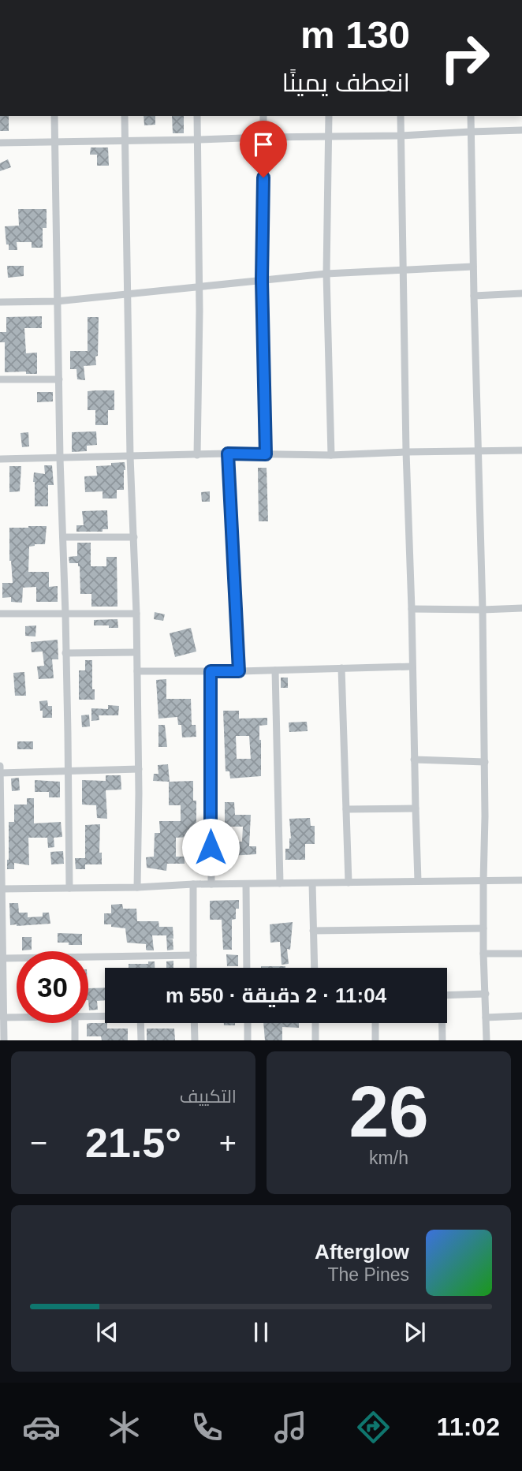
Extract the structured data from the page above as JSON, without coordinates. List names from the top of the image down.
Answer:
{
  "page": {
    "turn": ["130 m", "انعطف يمينًا"],
    "limit": "30",
    "trip": "11:04 · 2 دقيقة · 550 m",
    "tile": [
      ["26", "km/h"],
      "التكييف"
    ],
    "heat": ["−", "21.5°", "+"],
    "song": ["Afterglow", "The Pines"],
    "tabs": "11:02"
  }
}
